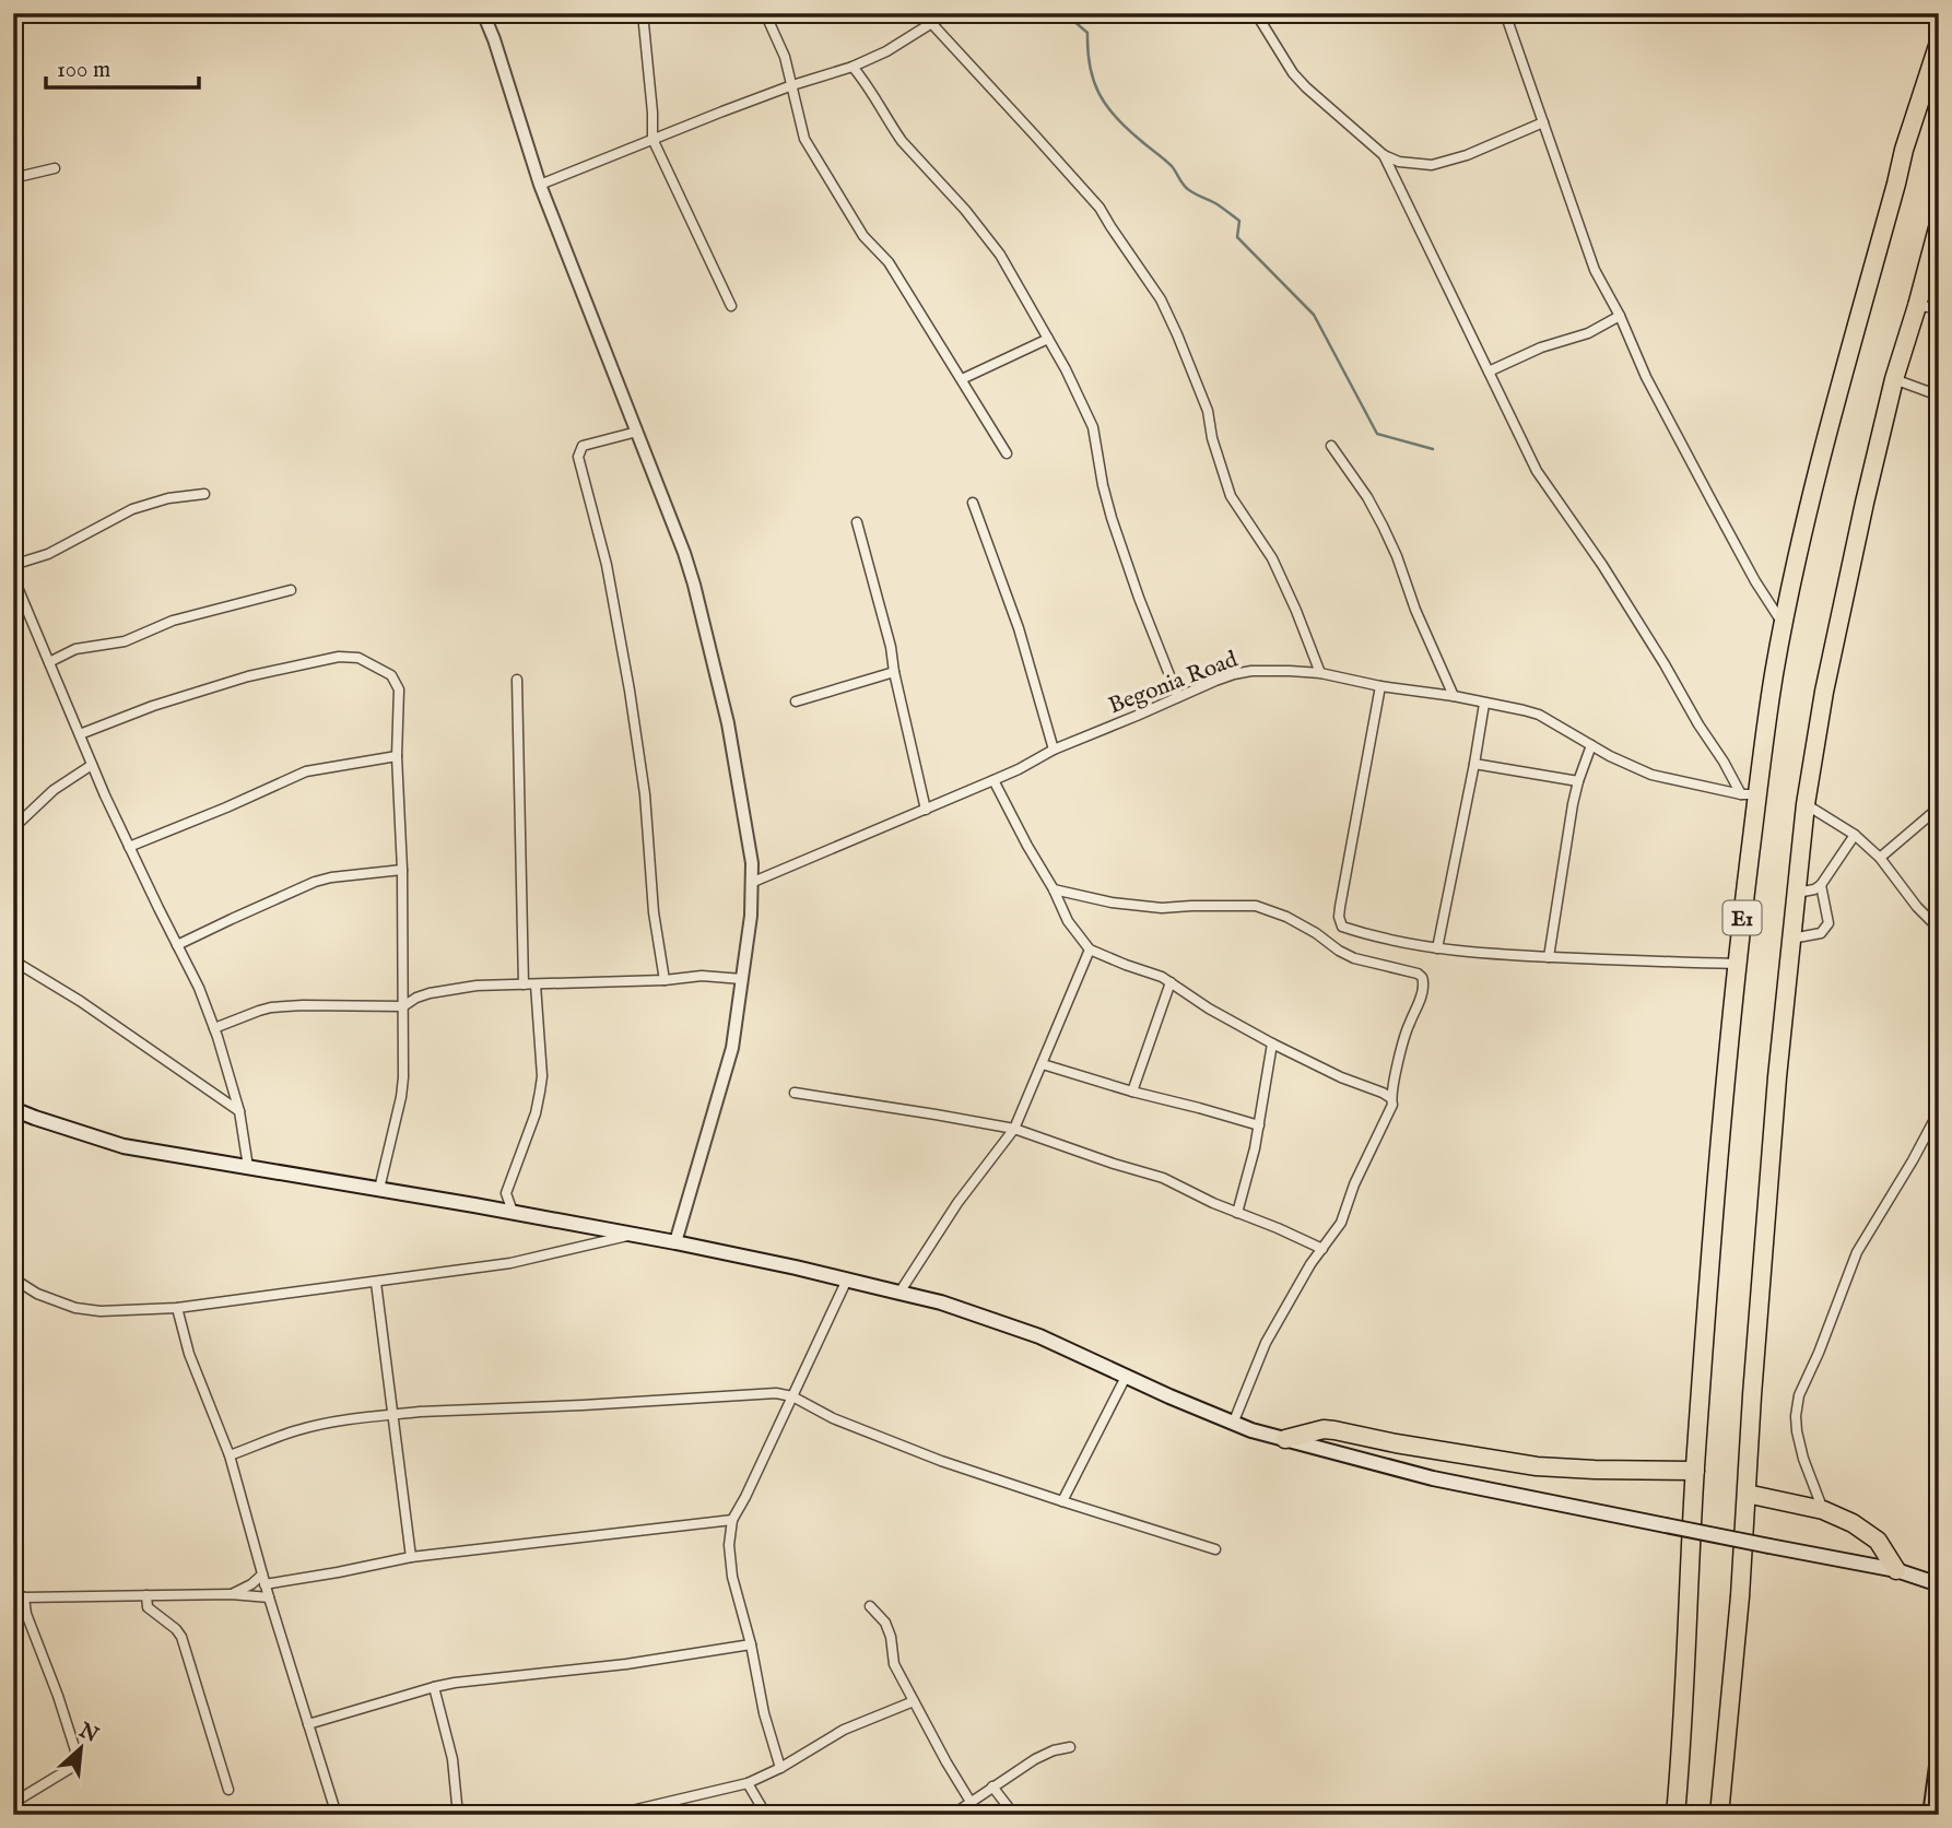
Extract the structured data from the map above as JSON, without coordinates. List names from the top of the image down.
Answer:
{
  "streets": {
    "highway": ["E1"],
    "street": ["Begonia Road"]
  },
  "crossings": [
    ["Begonia Road", "E1"]
  ],
  "scale_bar": "100 m",
  "north": "top right"
}
